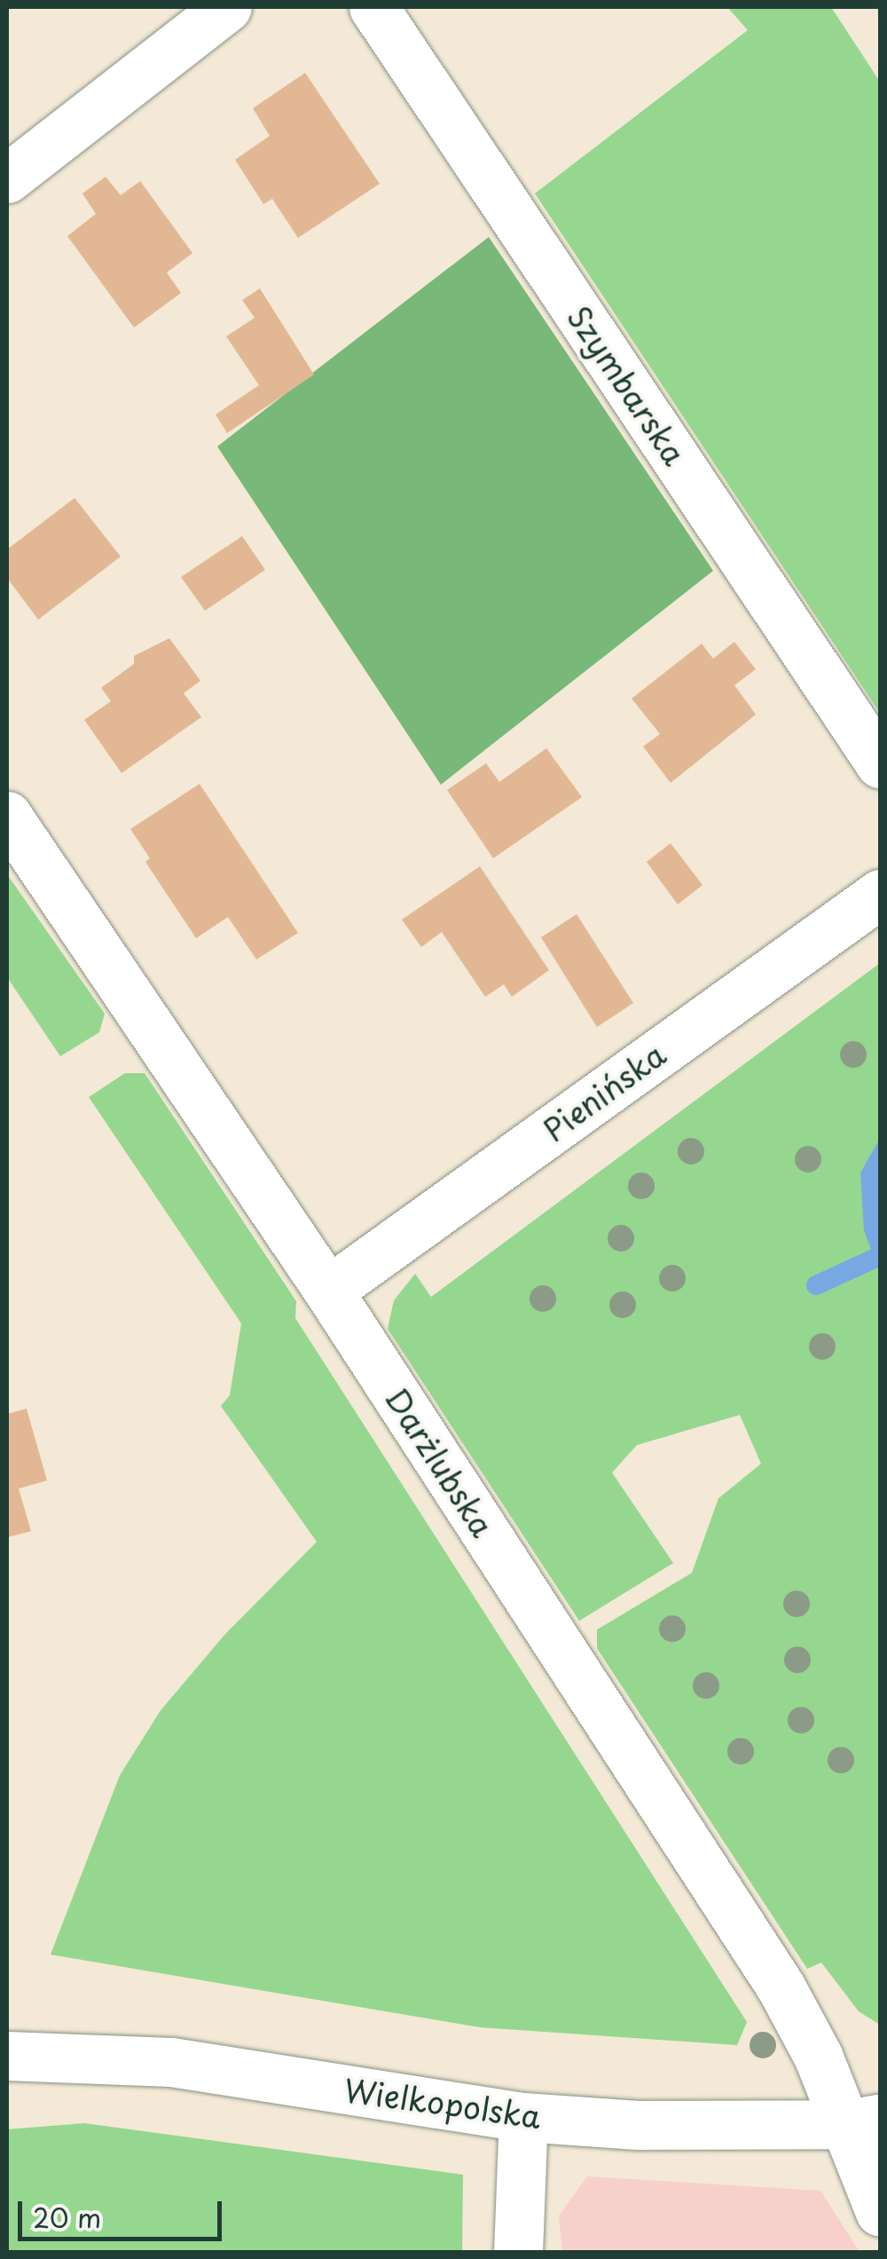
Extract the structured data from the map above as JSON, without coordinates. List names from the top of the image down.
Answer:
{
  "streets": {
    "street": [
      "Szymbarska",
      "Pienińska",
      "Darżlubska",
      "Wielkopolska"
    ]
  },
  "crossings": [
    ["Pienińska", "Darżlubska"],
    ["Darżlubska", "Wielkopolska"]
  ],
  "scale_bar": "20 m"
}
